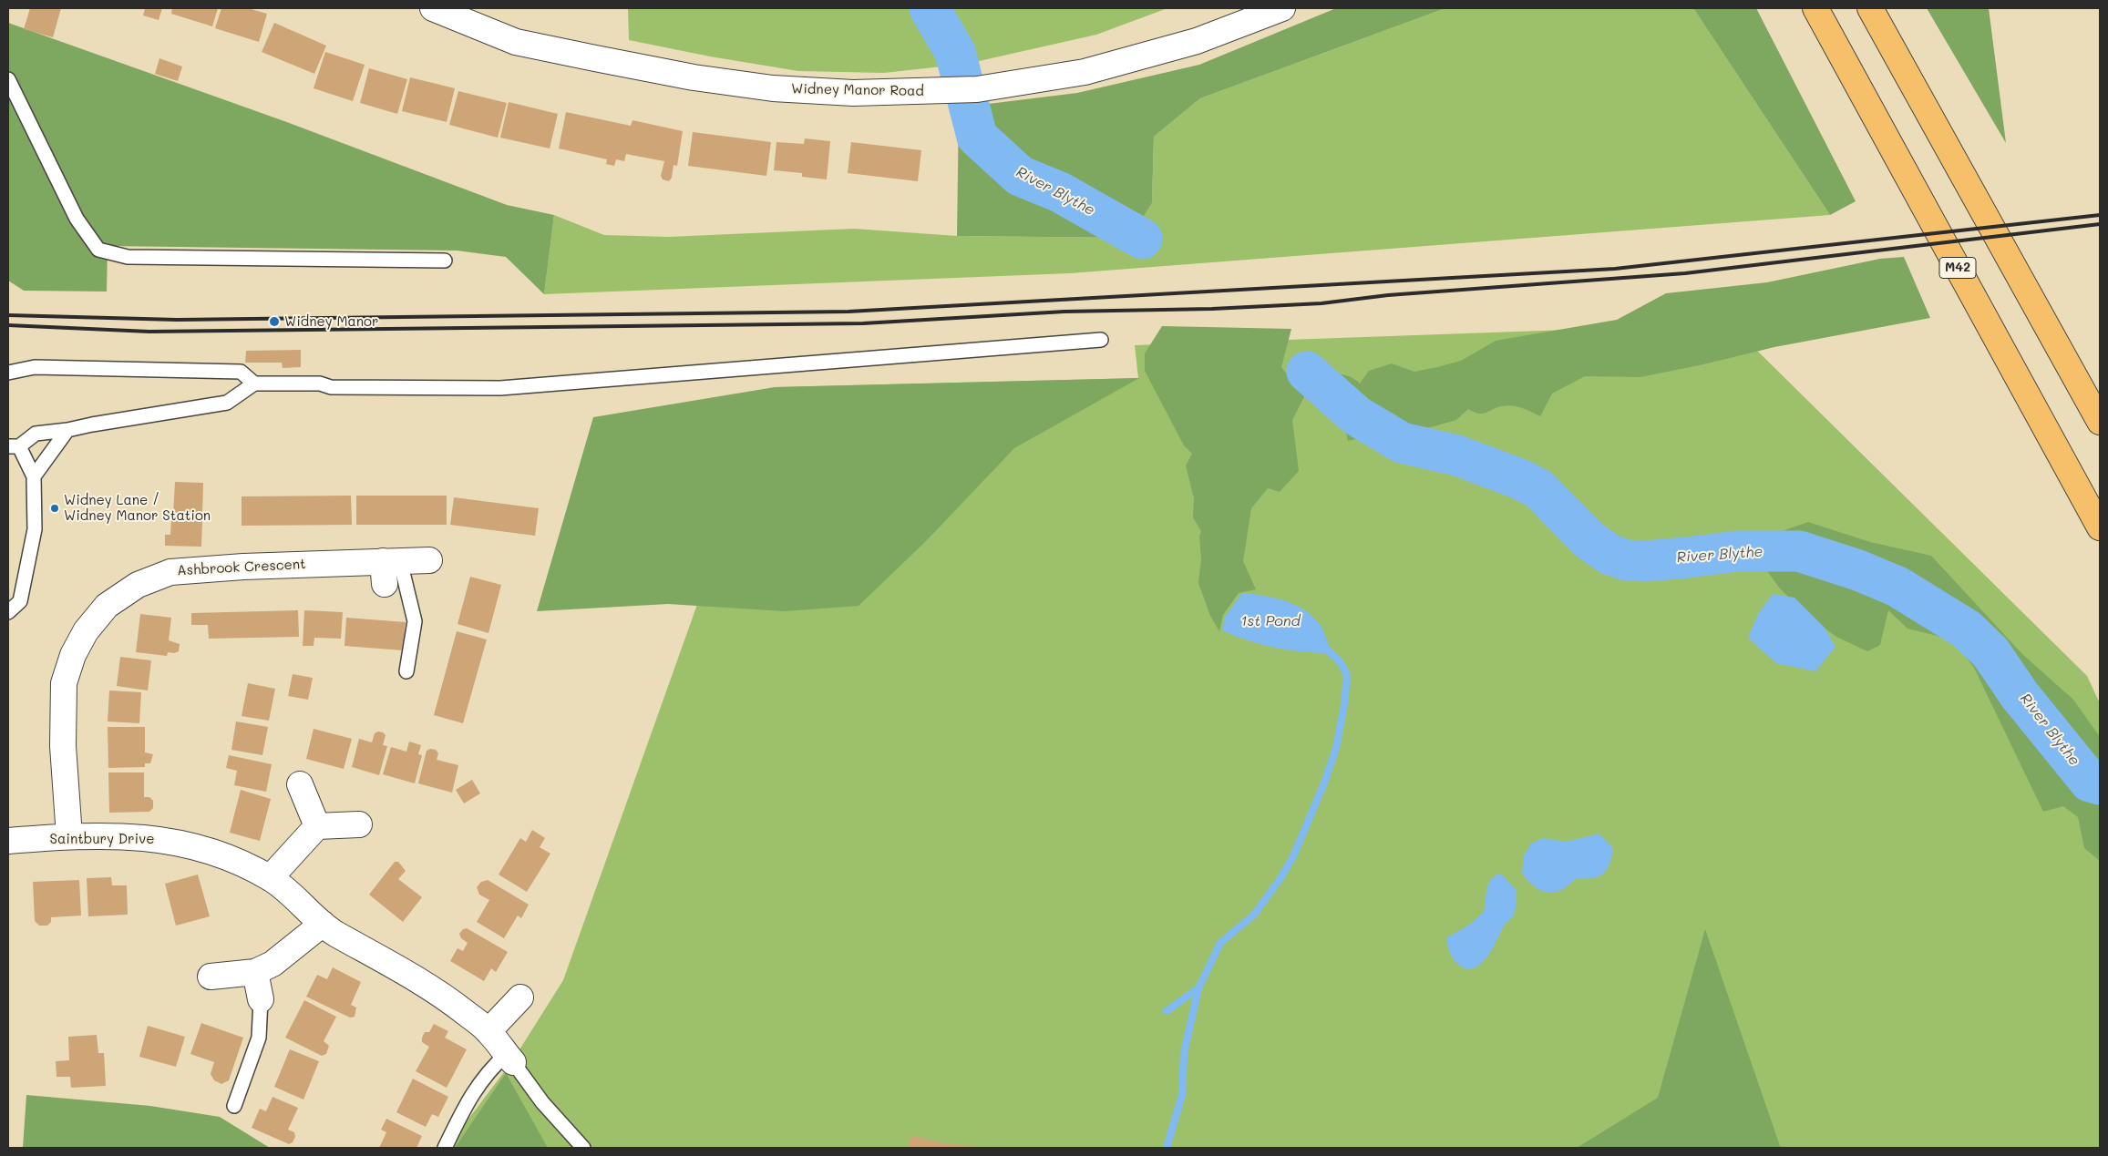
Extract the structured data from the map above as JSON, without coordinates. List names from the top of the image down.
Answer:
{
  "streets": {
    "highway": ["M42"],
    "street": ["Widney Manor Road", "Ashbrook Crescent", "Saintbury Drive"]
  },
  "crossings": [
    ["Ashbrook Crescent", "Saintbury Drive"]
  ],
  "water": ["River Blythe", "1st Pond"],
  "places": ["Widney Manor", "Widney Lane / Widney Manor Station"]
}
